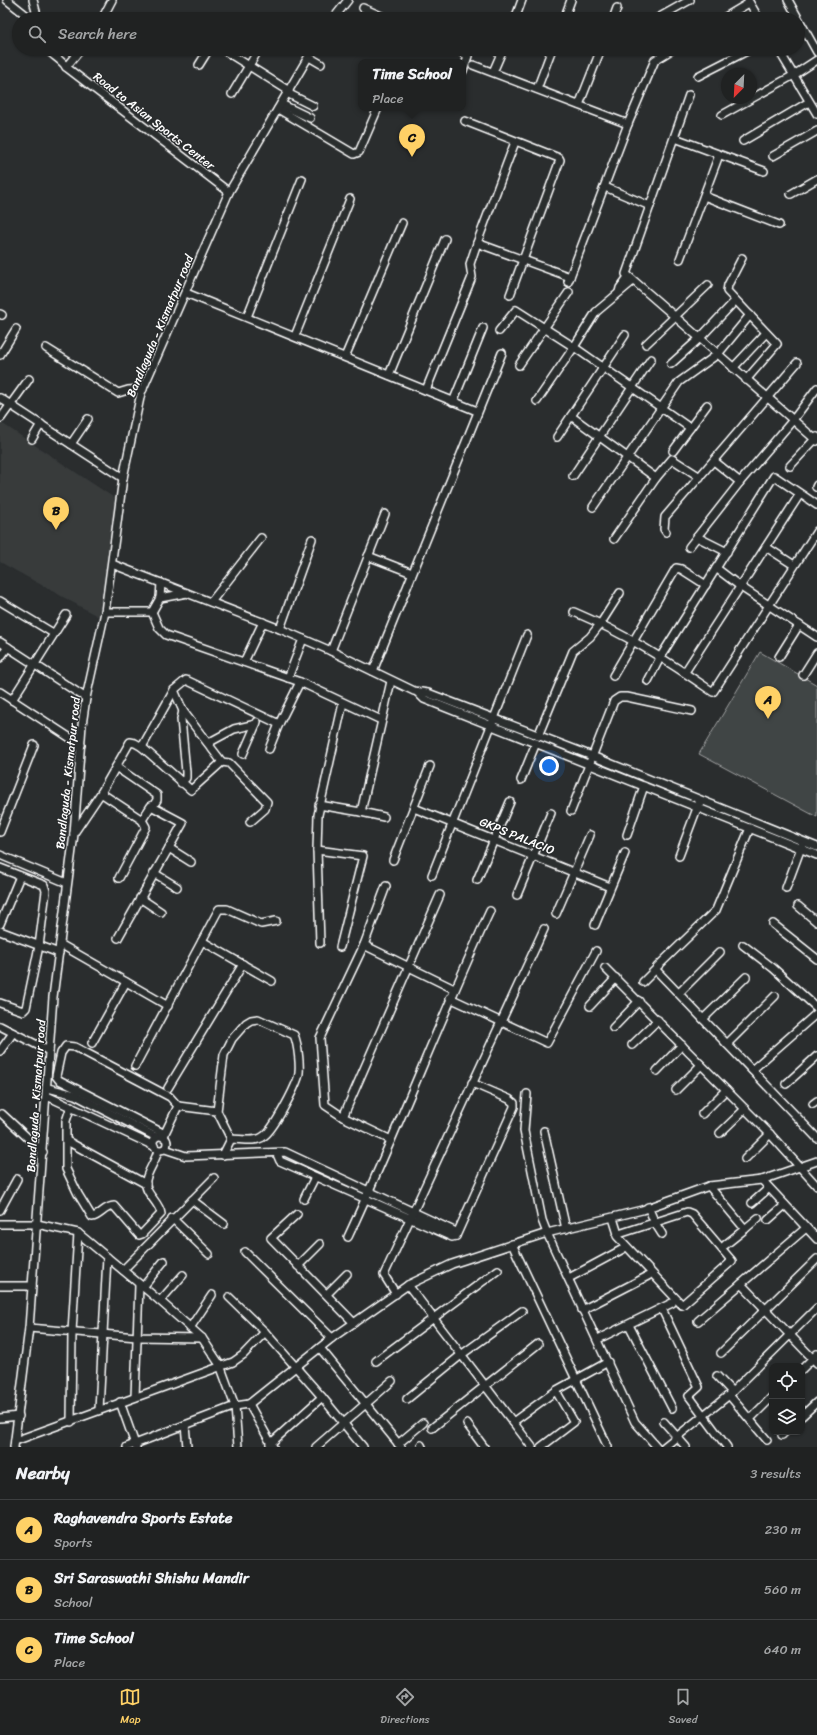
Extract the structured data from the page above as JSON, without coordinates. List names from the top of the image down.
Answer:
{
  "streets": {
    "street": ["Road to Asian Sports Center", "Bandlaguda - Kismatpur road", "GKPS PALACIO"]
  },
  "crossings": [
    ["Road to Asian Sports Center", "Bandlaguda - Kismatpur road"]
  ],
  "north": "bottom left",
  "page": {
    "search": "Search here",
    "popup": ["Time School", "Place"],
    "pins": ["C", "B", "A"],
    "heading": ["Nearby", "3 results"],
    "list": [
      {
        "mark": "A",
        "name": "Raghavendra Sports Estate",
        "note": "Sports",
        "value": "230 m"
      },
      {
        "mark": "B",
        "name": "Sri Saraswathi Shishu Mandir",
        "note": "School",
        "value": "560 m"
      },
      {
        "mark": "C",
        "name": "Time School",
        "note": "Place",
        "value": "640 m"
      }
    ],
    "nav": ["Map", "Directions", "Saved"]
  }
}
